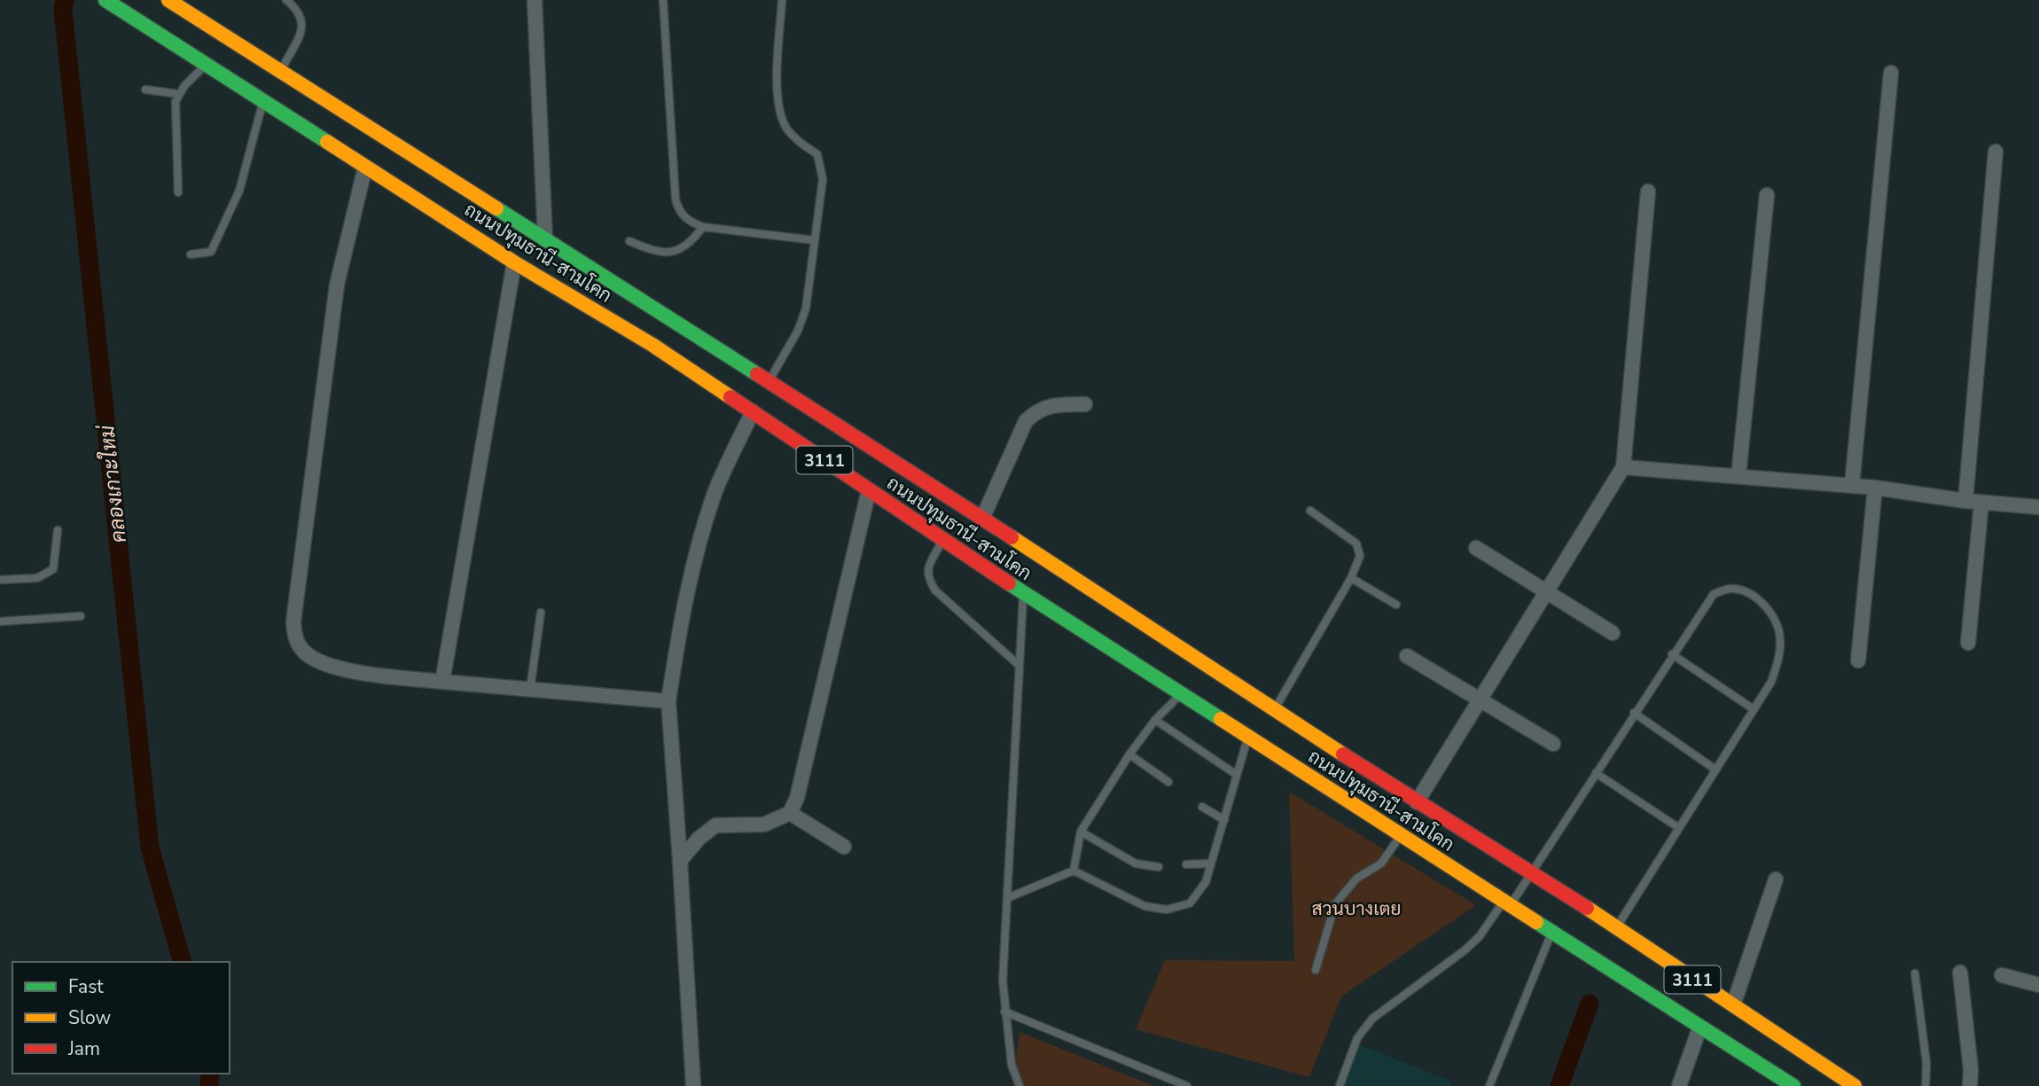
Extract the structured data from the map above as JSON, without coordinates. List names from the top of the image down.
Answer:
{
  "streets": {
    "main road": ["ถนนปทุมธานี-สามโคก", "3111"]
  },
  "water": ["คลองเกาะใหม่"],
  "parks": ["สวนบางเตย"],
  "legend": ["Fast", "Slow", "Jam"]
}
